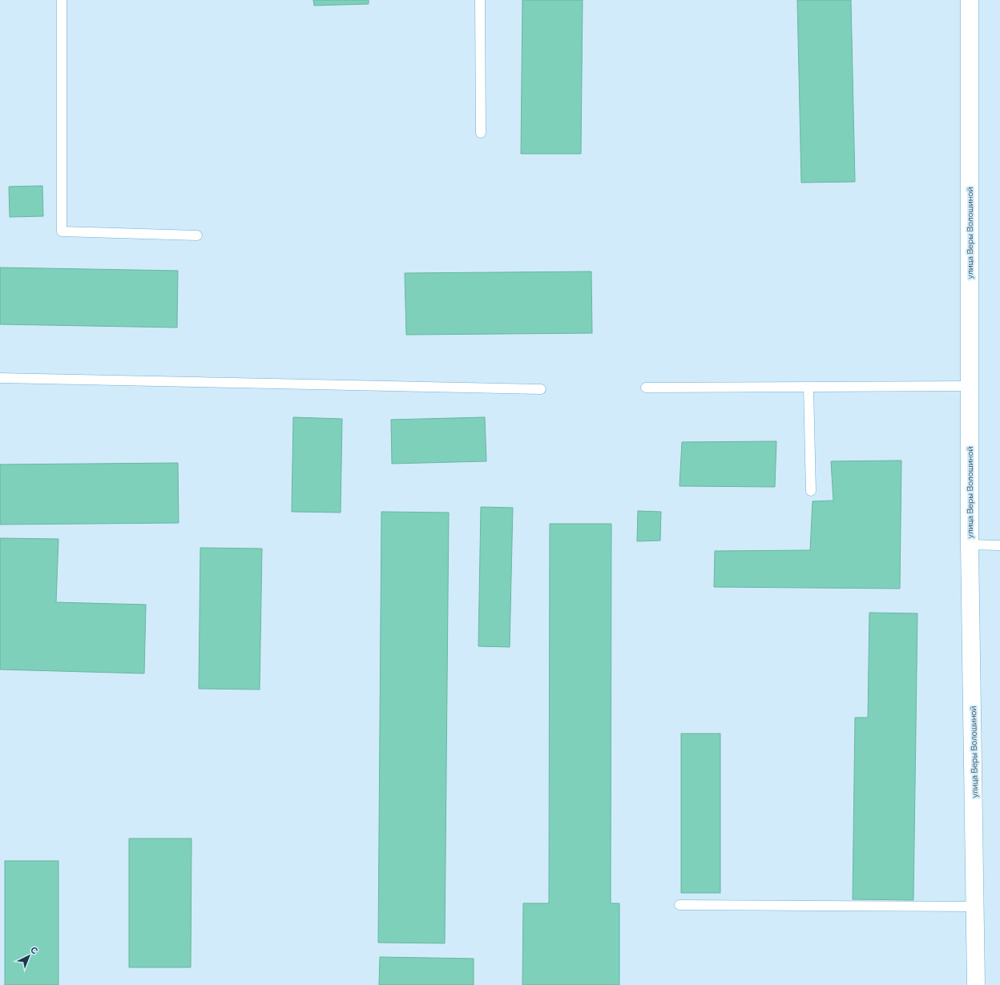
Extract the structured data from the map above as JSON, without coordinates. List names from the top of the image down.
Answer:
{
  "streets": {
    "street": ["улица Веры Волошиной"]
  },
  "north": "top right"
}
